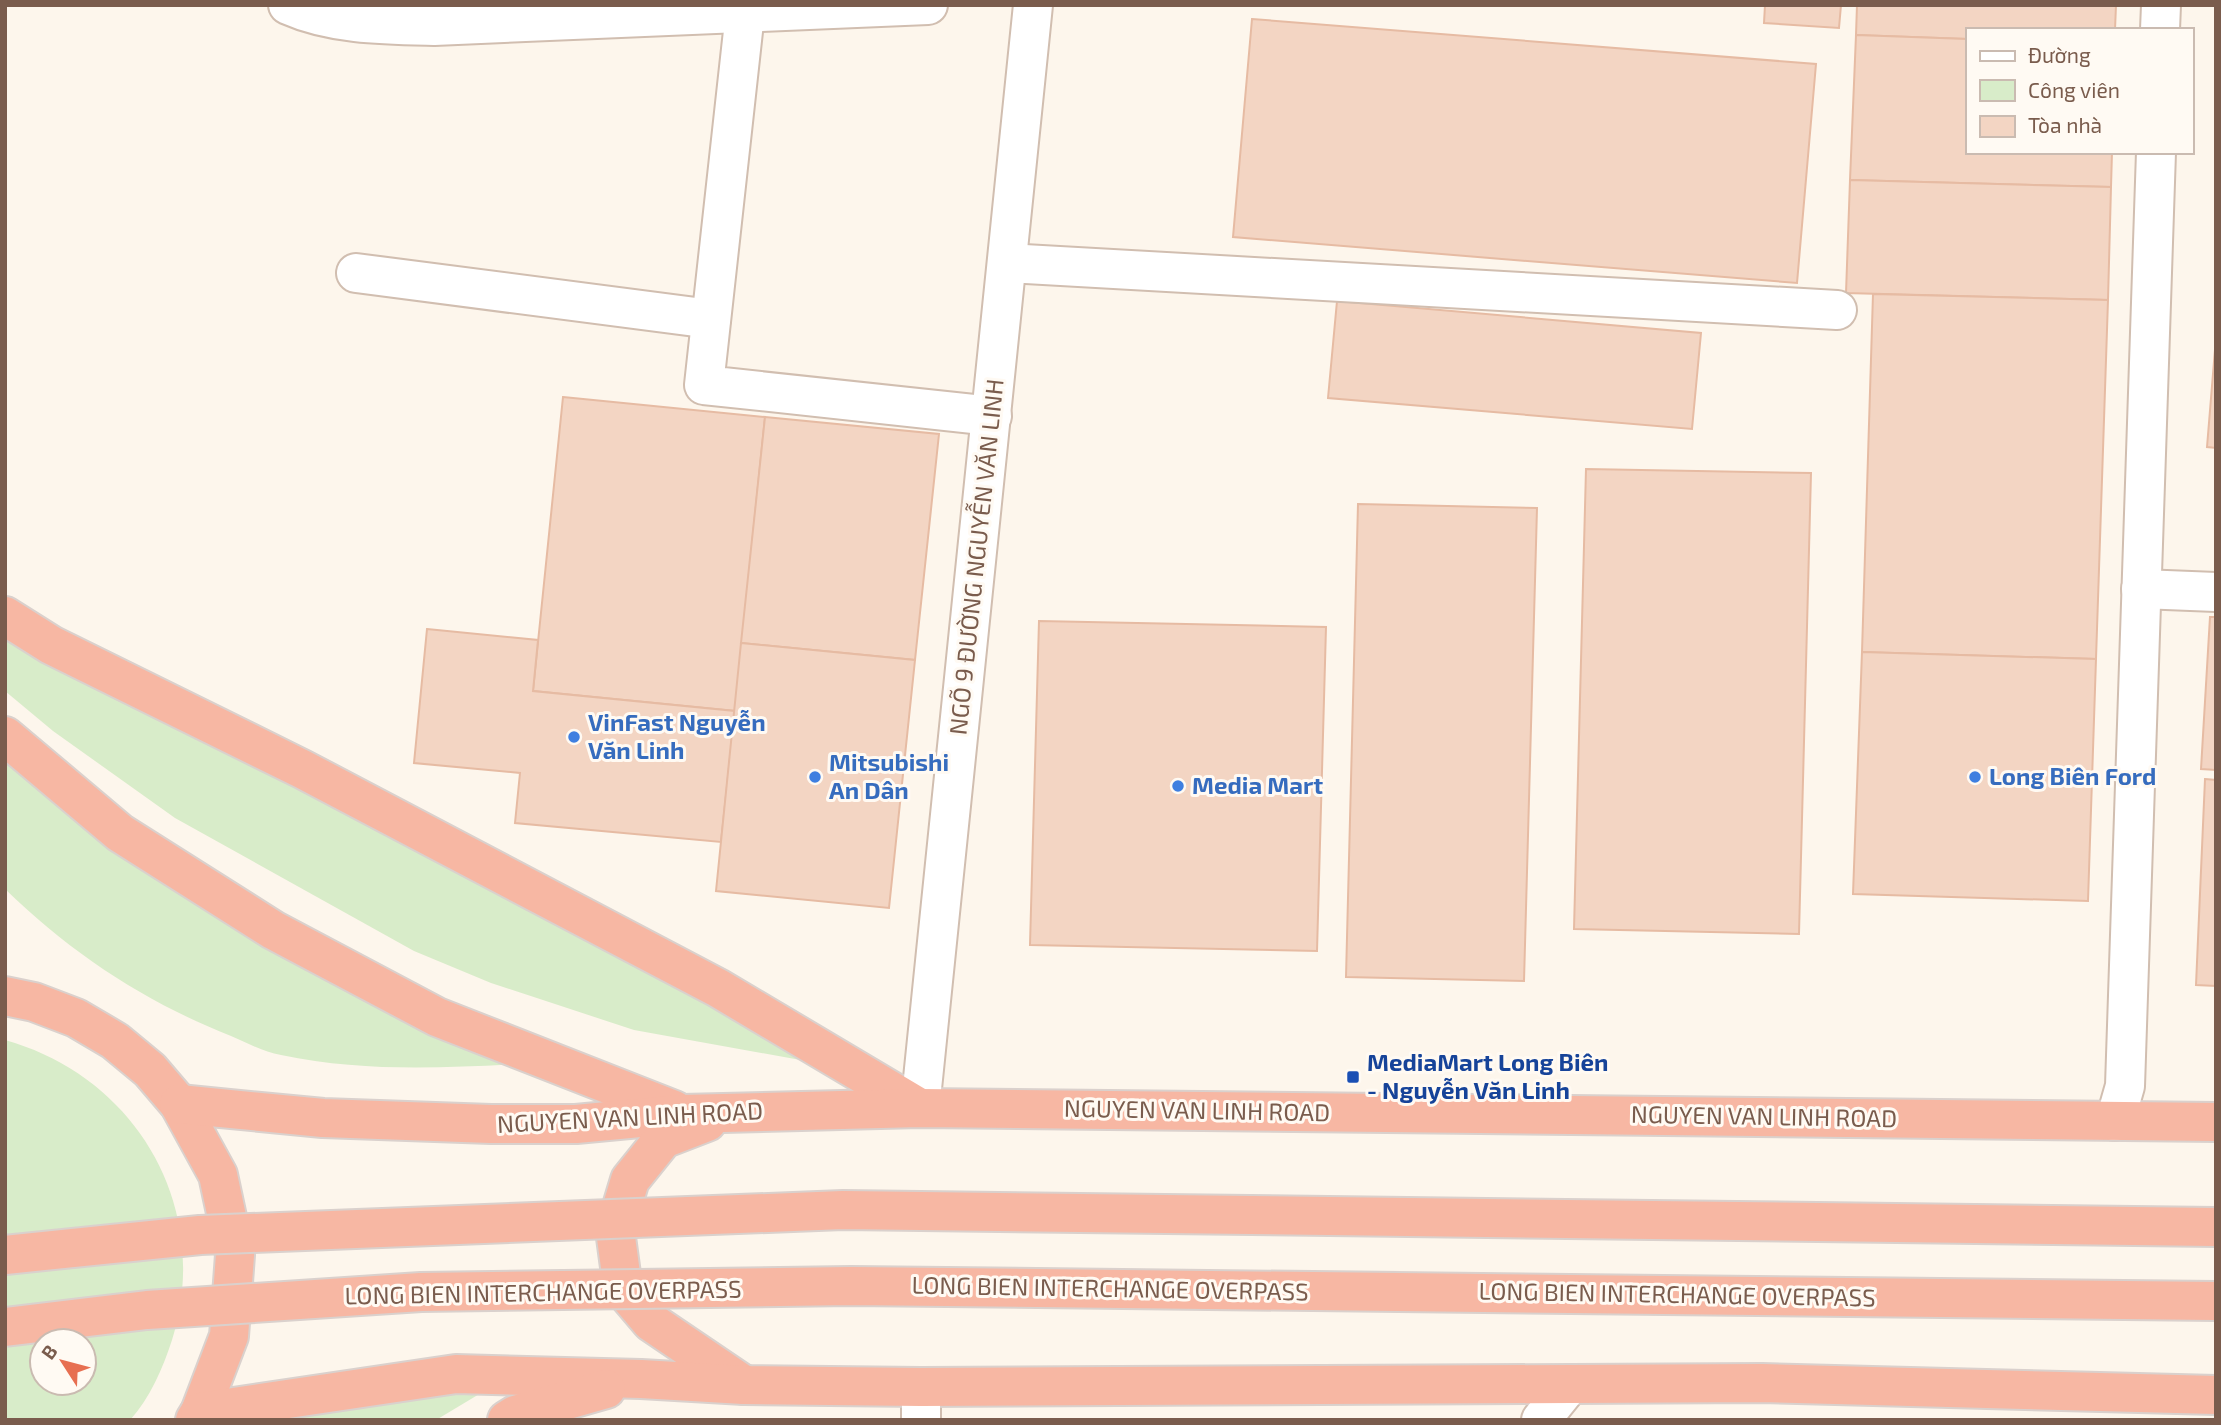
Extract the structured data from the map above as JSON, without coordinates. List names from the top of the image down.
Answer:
{
  "streets": {
    "highway": ["NGUYEN VAN LINH ROAD", "LONG BIEN INTERCHANGE OVERPASS"],
    "street": ["NGÕ 9 ĐƯỜNG NGUYỄN VĂN LINH"]
  },
  "crossings": [
    ["NGÕ 9 ĐƯỜNG NGUYỄN VĂN LINH", "NGUYEN VAN LINH ROAD"]
  ],
  "places": {
    "other": [
      "VinFast Nguyễn Văn Linh",
      "Mitsubishi An Dân",
      "Long Biên Ford",
      "Media Mart"
    ],
    "transit": ["MediaMart Long Biên - Nguyễn Văn Linh"]
  },
  "legend": ["Đường", "Công viên", "Tòa nhà"],
  "north": "top left"
}
